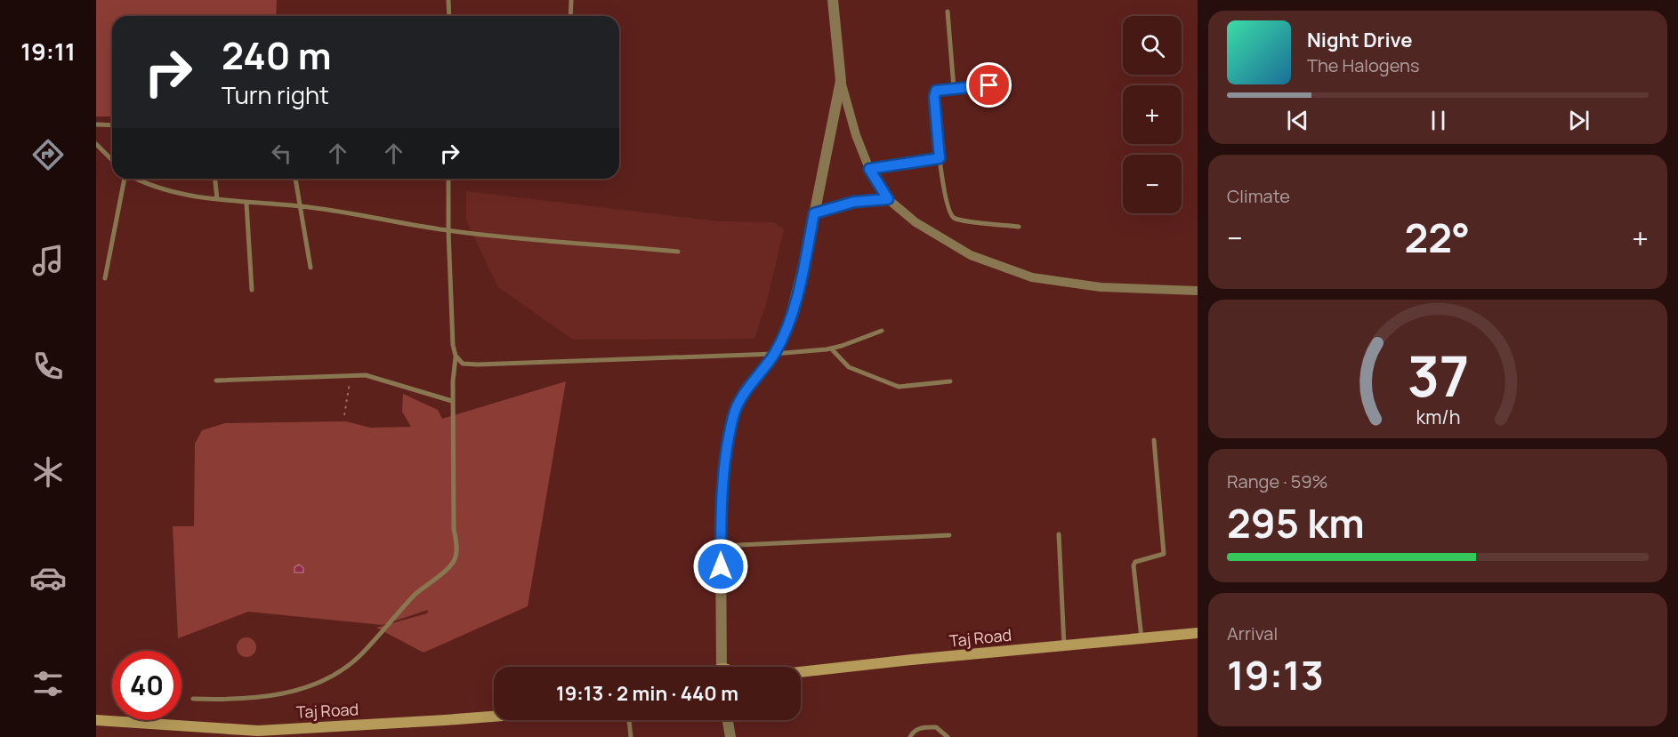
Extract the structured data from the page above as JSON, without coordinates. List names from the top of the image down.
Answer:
{
  "streets": {
    "main road": ["Taj Road"]
  },
  "page": {
    "tabs": "19:11",
    "map_buttons": ["+", "−"],
    "turn": ["240 m", "Turn right"],
    "song": ["Night Drive", "The Halogens"],
    "tile": [
      "Climate",
      ["Range · 59%", "295 km"],
      ["Arrival", "19:13"]
    ],
    "heat": ["−", "22°", "+"],
    "limit": "40",
    "trip": "19:13 · 2 min · 440 m",
    "gauge": ["37", "km/h"]
  }
}
